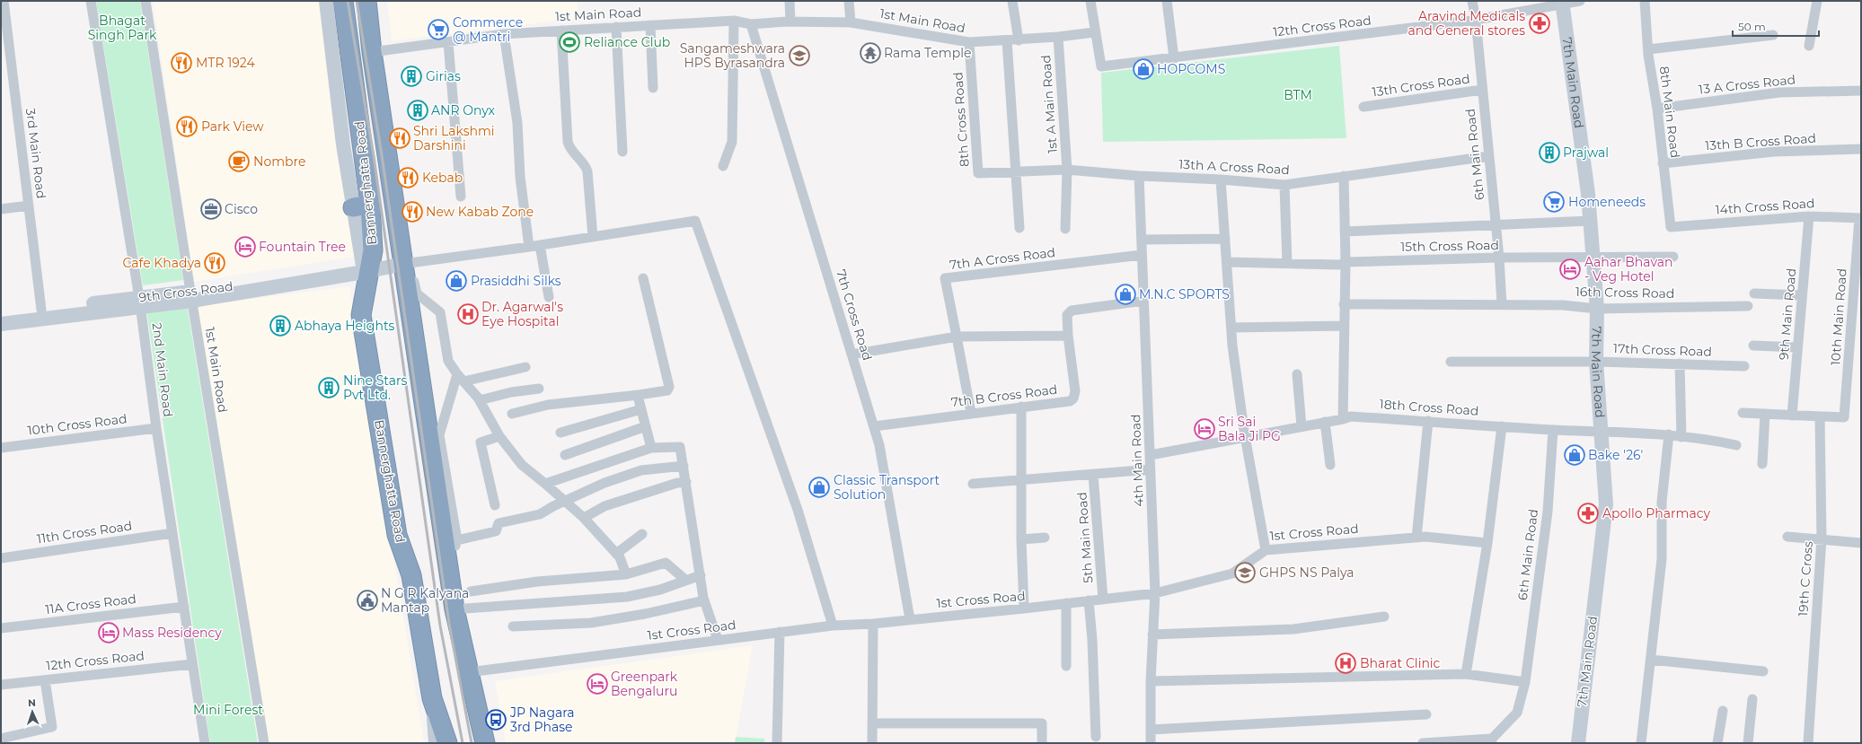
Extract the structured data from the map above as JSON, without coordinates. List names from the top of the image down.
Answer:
{
  "streets": {
    "highway": ["Bannerghatta Road"],
    "street": [
      "1st Main Road",
      "12th Cross Road",
      "7th Main Road",
      "13 A Cross Road",
      "13th Cross Road",
      "1st A Main Road",
      "8th Main Road",
      "8th Cross Road",
      "13th B Cross Road",
      "3rd Main Road",
      "6th Main Road",
      "13th A Cross Road",
      "14th Cross Road",
      "15th Cross Road",
      "7th A Cross Road",
      "9th Cross Road",
      "16th Cross Road",
      "9th Main Road",
      "7th Cross Road",
      "10th Main Road",
      "17th Cross Road",
      "2nd Main Road",
      "7th B Cross Road",
      "18th Cross Road",
      "10th Cross Road",
      "4th Main Road",
      "11th Cross Road",
      "1st Cross Road",
      "5th Main Road",
      "19th C Cross",
      "11A Cross Road"
    ]
  },
  "crossings": [
    ["1st Main Road", "12th Cross Road"],
    ["1st Main Road", "1st A Main Road"],
    ["1st Main Road", "8th Cross Road"],
    ["1st Main Road", "Bannerghatta Road"],
    ["1st Main Road", "9th Cross Road"],
    ["1st Main Road", "7th Cross Road"],
    ["12th Cross Road", "7th Main Road"],
    ["12th Cross Road", "6th Main Road"],
    ["12th Cross Road", "2nd Main Road"],
    ["7th Main Road", "15th Cross Road"],
    ["7th Main Road", "16th Cross Road"],
    ["7th Main Road", "17th Cross Road"],
    ["7th Main Road", "18th Cross Road"],
    ["13 A Cross Road", "8th Main Road"],
    ["13th Cross Road", "6th Main Road"],
    ["1st A Main Road", "13th A Cross Road"],
    ["8th Main Road", "13th B Cross Road"],
    ["8th Main Road", "14th Cross Road"],
    ["8th Cross Road", "13th A Cross Road"],
    ["3rd Main Road", "9th Cross Road"],
    ["6th Main Road", "13th A Cross Road"],
    ["6th Main Road", "15th Cross Road"],
    ["6th Main Road", "16th Cross Road"],
    ["6th Main Road", "18th Cross Road"],
    ["13th A Cross Road", "4th Main Road"],
    ["Bannerghatta Road", "9th Cross Road"],
    ["Bannerghatta Road", "1st Cross Road"],
    ["14th Cross Road", "9th Main Road"],
    ["14th Cross Road", "10th Main Road"],
    ["7th A Cross Road", "4th Main Road"],
    ["9th Cross Road", "2nd Main Road"],
    ["7th Cross Road", "7th B Cross Road"],
    ["7th Cross Road", "1st Cross Road"],
    ["10th Main Road", "19th C Cross"],
    ["2nd Main Road", "10th Cross Road"],
    ["2nd Main Road", "11th Cross Road"],
    ["2nd Main Road", "11A Cross Road"],
    ["18th Cross Road", "4th Main Road"],
    ["4th Main Road", "1st Cross Road"],
    ["1st Cross Road", "5th Main Road"]
  ],
  "parks": ["Bhagat Singh Park", "BTM", "Mini Forest"],
  "places": {
    "pharmacy": ["Aravind Medicals and General stores", "Apollo Pharmacy"],
    "supermarket": ["Commerce @ Mantri", "Homeneeds"],
    "sports": ["Reliance Club"],
    "temple": ["Rama Temple"],
    "school or university": ["Sangameshwara HPS Byrasandra", "GHPS NS Palya"],
    "restaurant": [
      "MTR 1924",
      "Park View",
      "Shri Lakshmi Darshini",
      "Kebab",
      "New Kabab Zone",
      "Cafe Khadya"
    ],
    "shop": [
      "HOPCOMS",
      "Prasiddhi Silks",
      "M.N.C SPORTS",
      "Bake '26'",
      "Classic Transport Solution"
    ],
    "building": [
      "Girias",
      "ANR Onyx",
      "Prajwal",
      "Abhaya Heights",
      "Nine Stars Pvt Ltd."
    ],
    "cafe": ["Nombre"],
    "office": ["Cisco"],
    "hotel": [
      "Fountain Tree",
      "Aahar Bhavan - Veg Hotel",
      "Sri Sai Bala Ji PG",
      "Mass Residency",
      "Greenpark Bengaluru"
    ],
    "hospital": ["Dr. Agarwal's Eye Hospital", "Bharat Clinic"],
    "public building": ["N G R Kalyana Mantap"],
    "bus stop": ["JP Nagara 3rd Phase"]
  },
  "scale_bar": "50 m",
  "north": "top"
}
